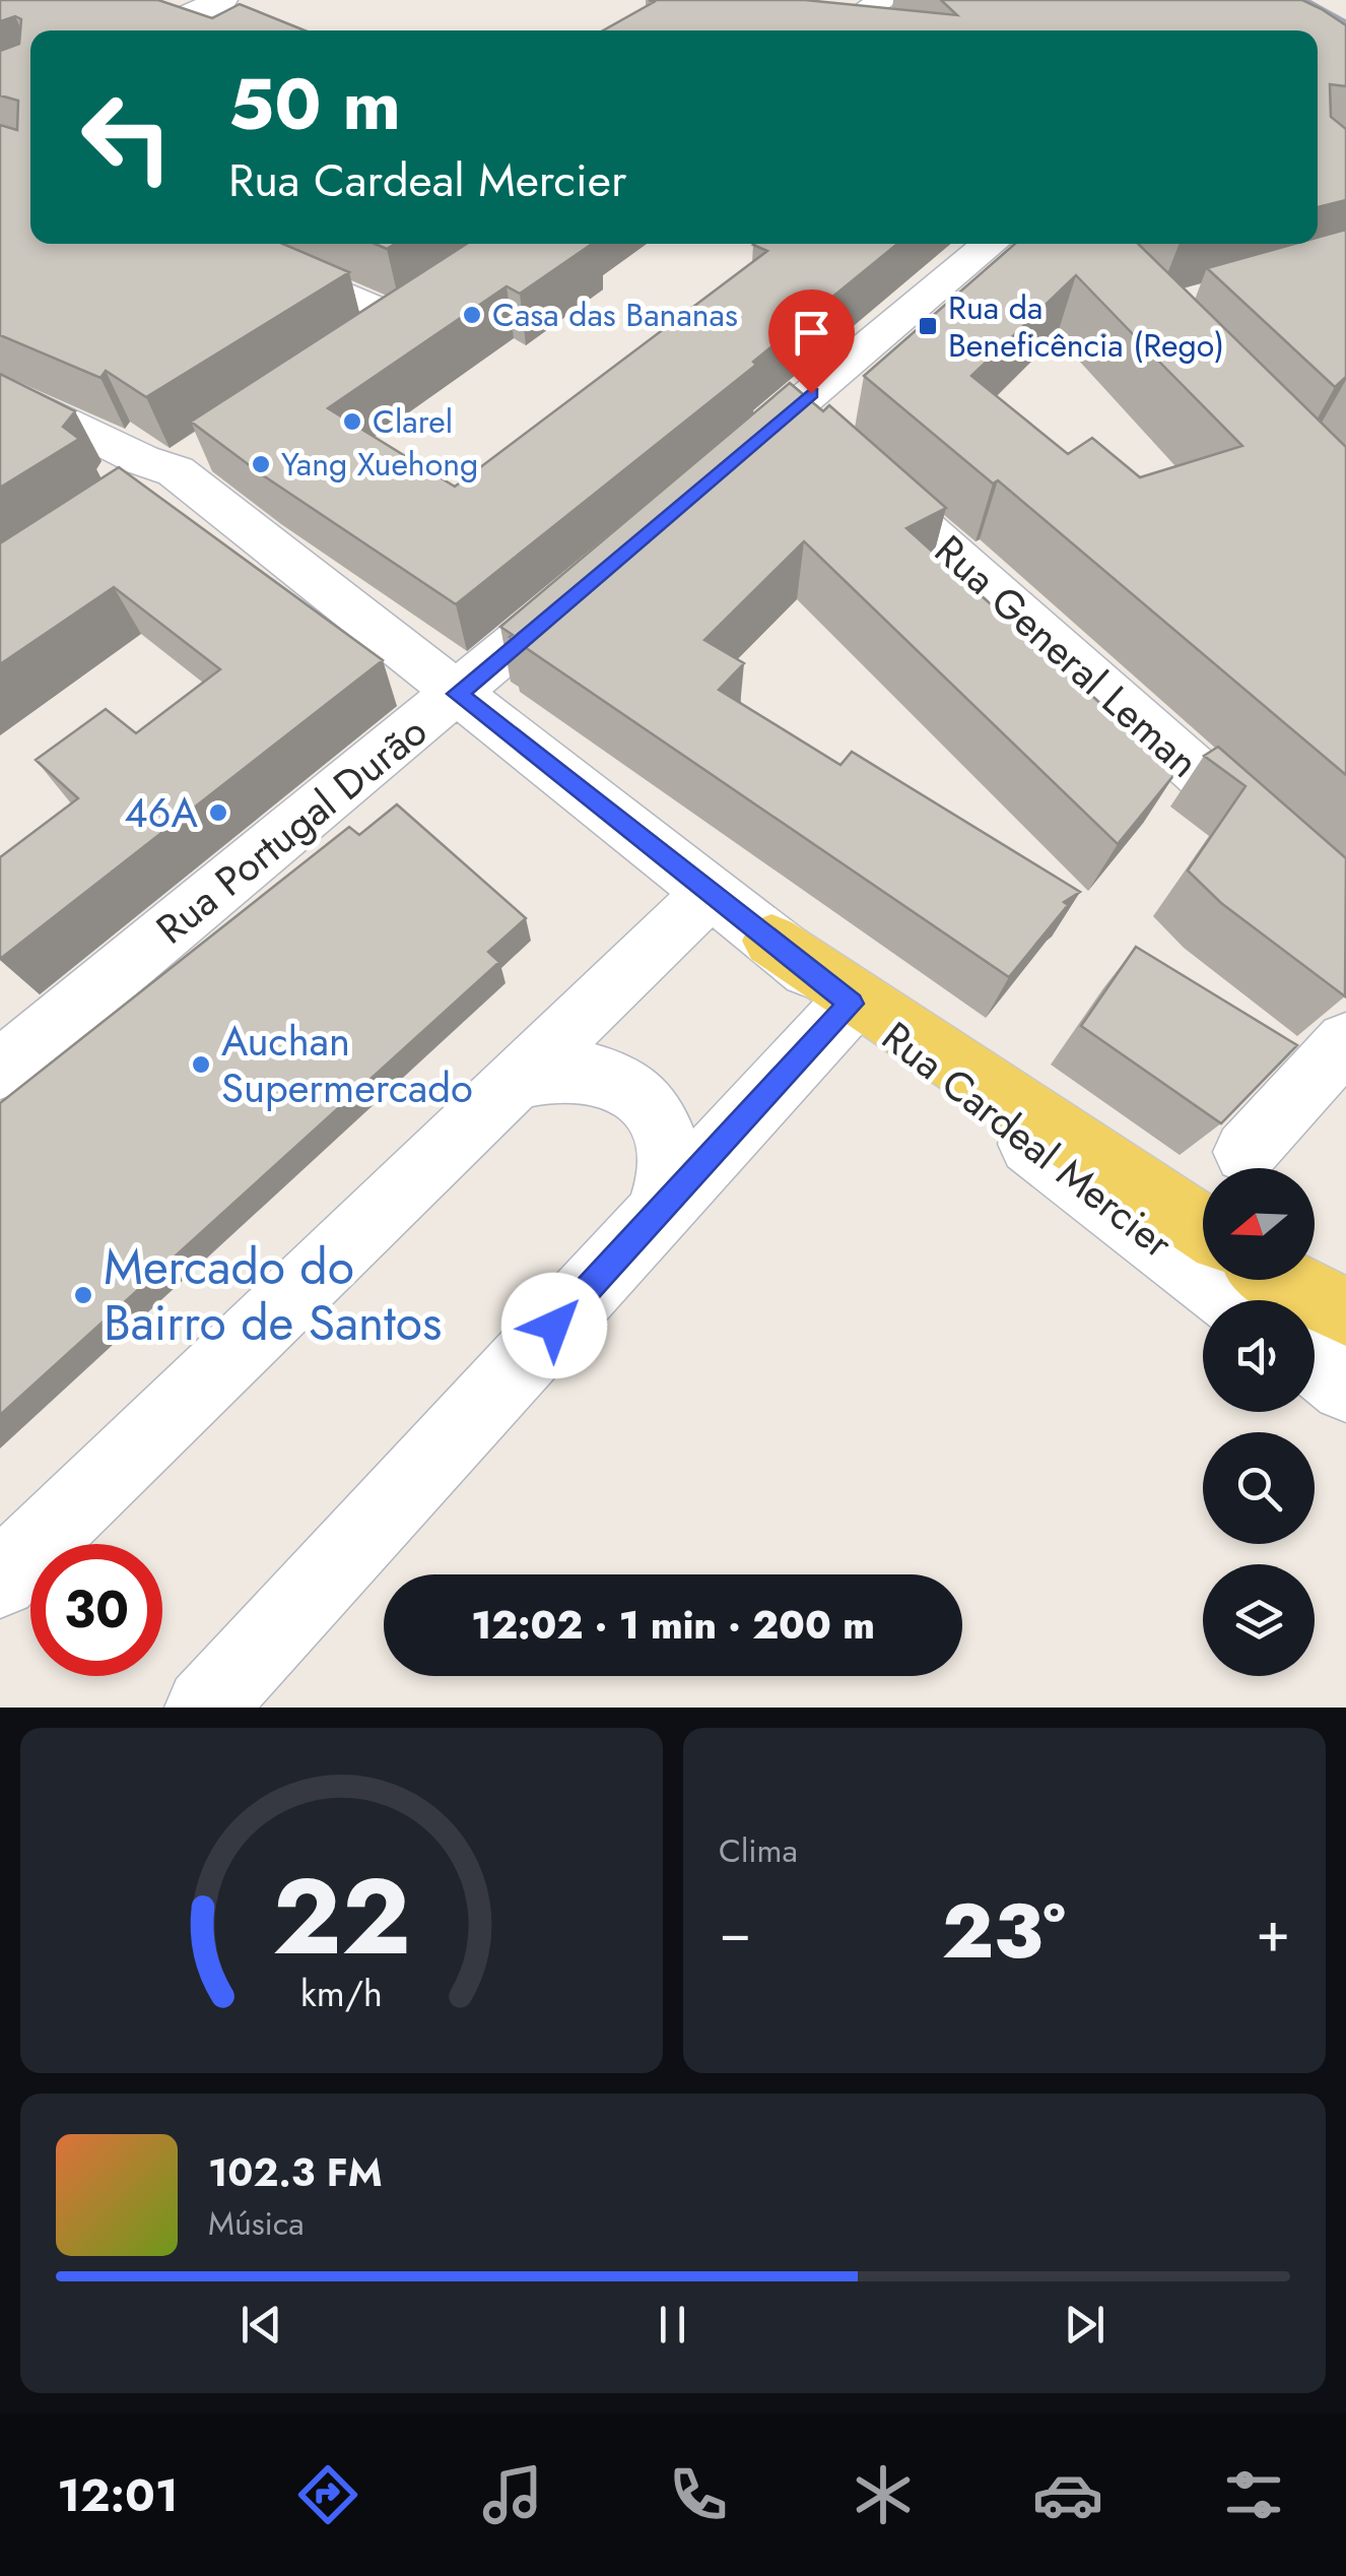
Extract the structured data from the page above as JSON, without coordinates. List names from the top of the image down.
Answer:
{
  "streets": {
    "street": ["Rua General Leman", "Rua Portugal Durão", "Rua Cardeal Mercier"]
  },
  "crossings": [
    ["Rua Portugal Durão", "Rua Cardeal Mercier"]
  ],
  "places": {
    "other": [
      "Casa das Bananas",
      "Clarel",
      "Yang Xuehong",
      "46A",
      "Auchan Supermercado",
      "Mercado do Bairro de Santos"
    ],
    "transit": ["Rua da Beneficência (Rego)"]
  },
  "north": "left",
  "page": {
    "turn": ["50 m", "Rua Cardeal Mercier"],
    "limit": "30",
    "trip": "12:02 · 1 min · 200 m",
    "tile": "Clima",
    "heat": ["−", "23°", "+"],
    "song": ["102.3 FM", "Música"],
    "tabs": "12:01",
    "gauge": ["22", "km/h"]
  }
}
